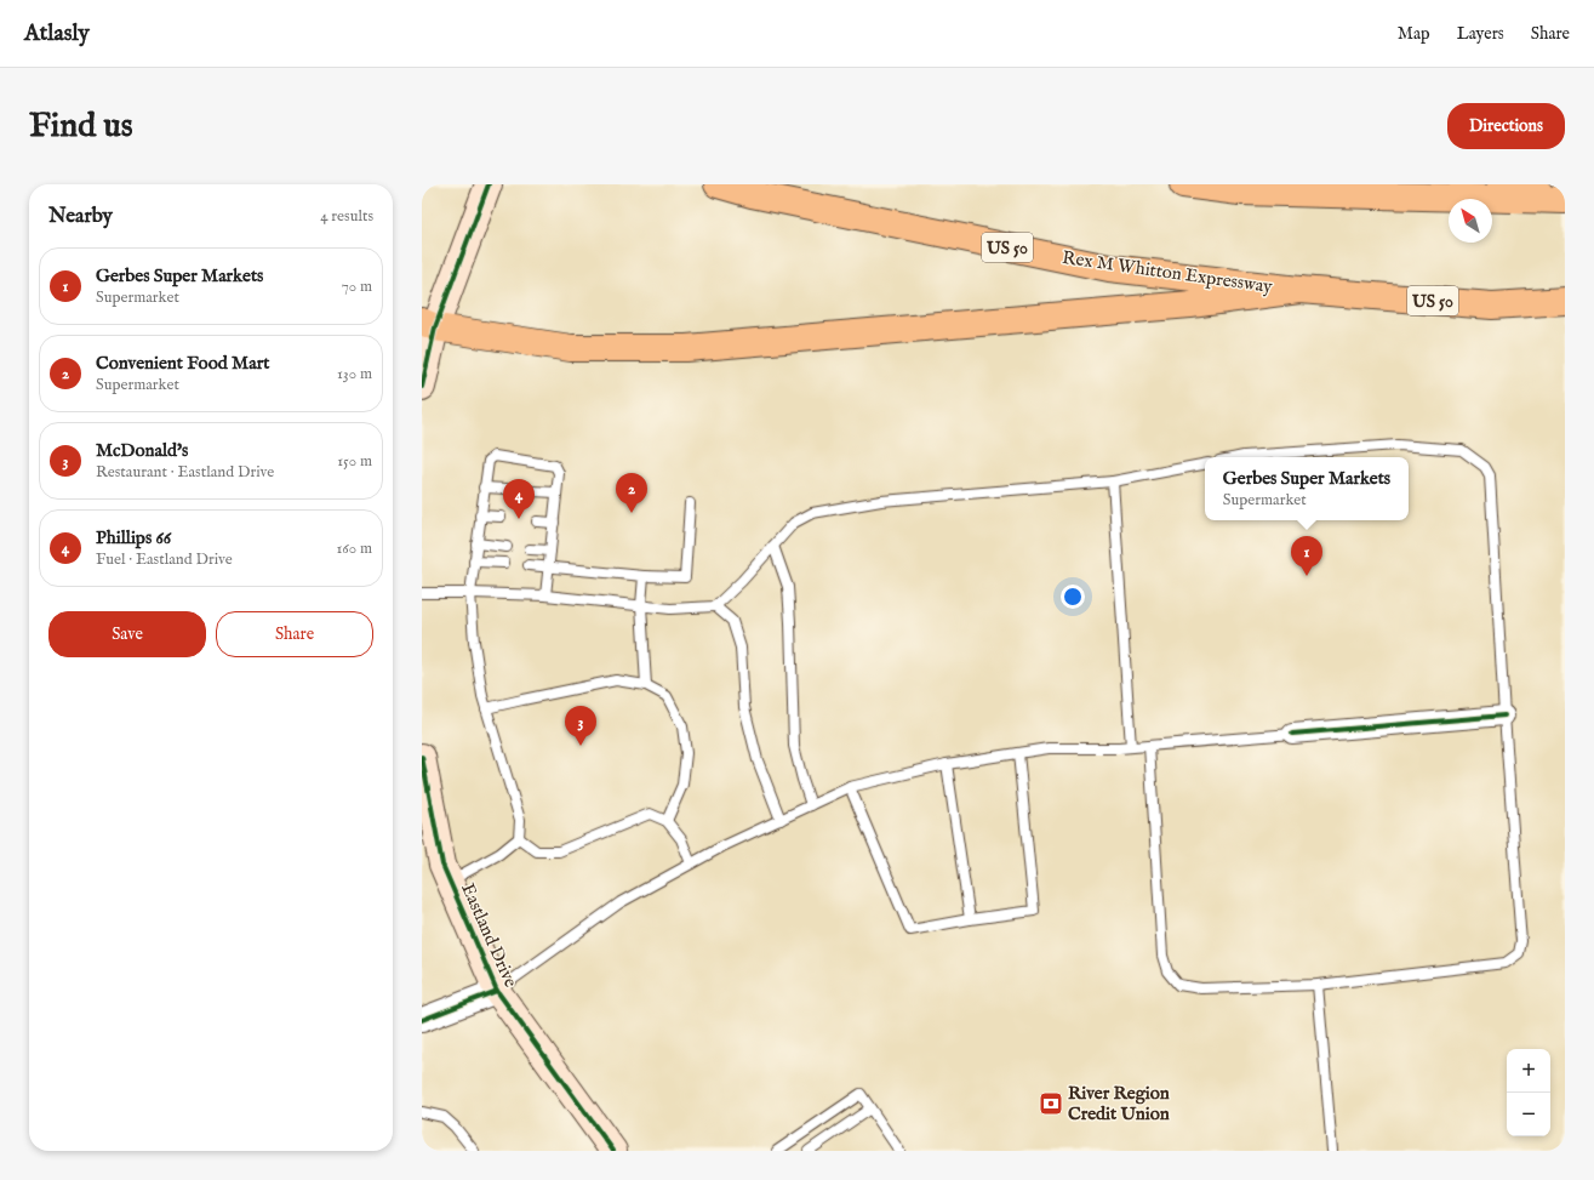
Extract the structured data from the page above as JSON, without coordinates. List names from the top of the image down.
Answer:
{
  "streets": {
    "highway": ["US 50", "Rex M Whitton Expressway"],
    "main road": ["Eastland Drive"]
  },
  "places": {
    "bank": ["River Region Credit Union"]
  },
  "north": "top left",
  "page": {
    "header": "Atlasly",
    "nav": ["Map", "Layers", "Share"],
    "buttons": [
      "Directions",
      ["Save", "Share"]
    ],
    "title": "Find us",
    "heading": ["Nearby", "4 results"],
    "list": [
      {
        "mark": "1",
        "name": "Gerbes Super Markets",
        "note": "Supermarket",
        "value": "70 m"
      },
      {
        "mark": "2",
        "name": "Convenient Food Mart",
        "note": "Supermarket",
        "value": "130 m"
      },
      {
        "mark": "3",
        "name": "McDonald's",
        "note": "Restaurant · Eastland Drive",
        "value": "150 m"
      },
      {
        "mark": "4",
        "name": "Phillips 66",
        "note": "Fuel · Eastland Drive",
        "value": "160 m"
      }
    ],
    "popup": ["Gerbes Super Markets", "Supermarket"],
    "pins": [
      "2",
      "4",
      "1",
      "3"
    ],
    "map_buttons": ["+", "−"]
  }
}
